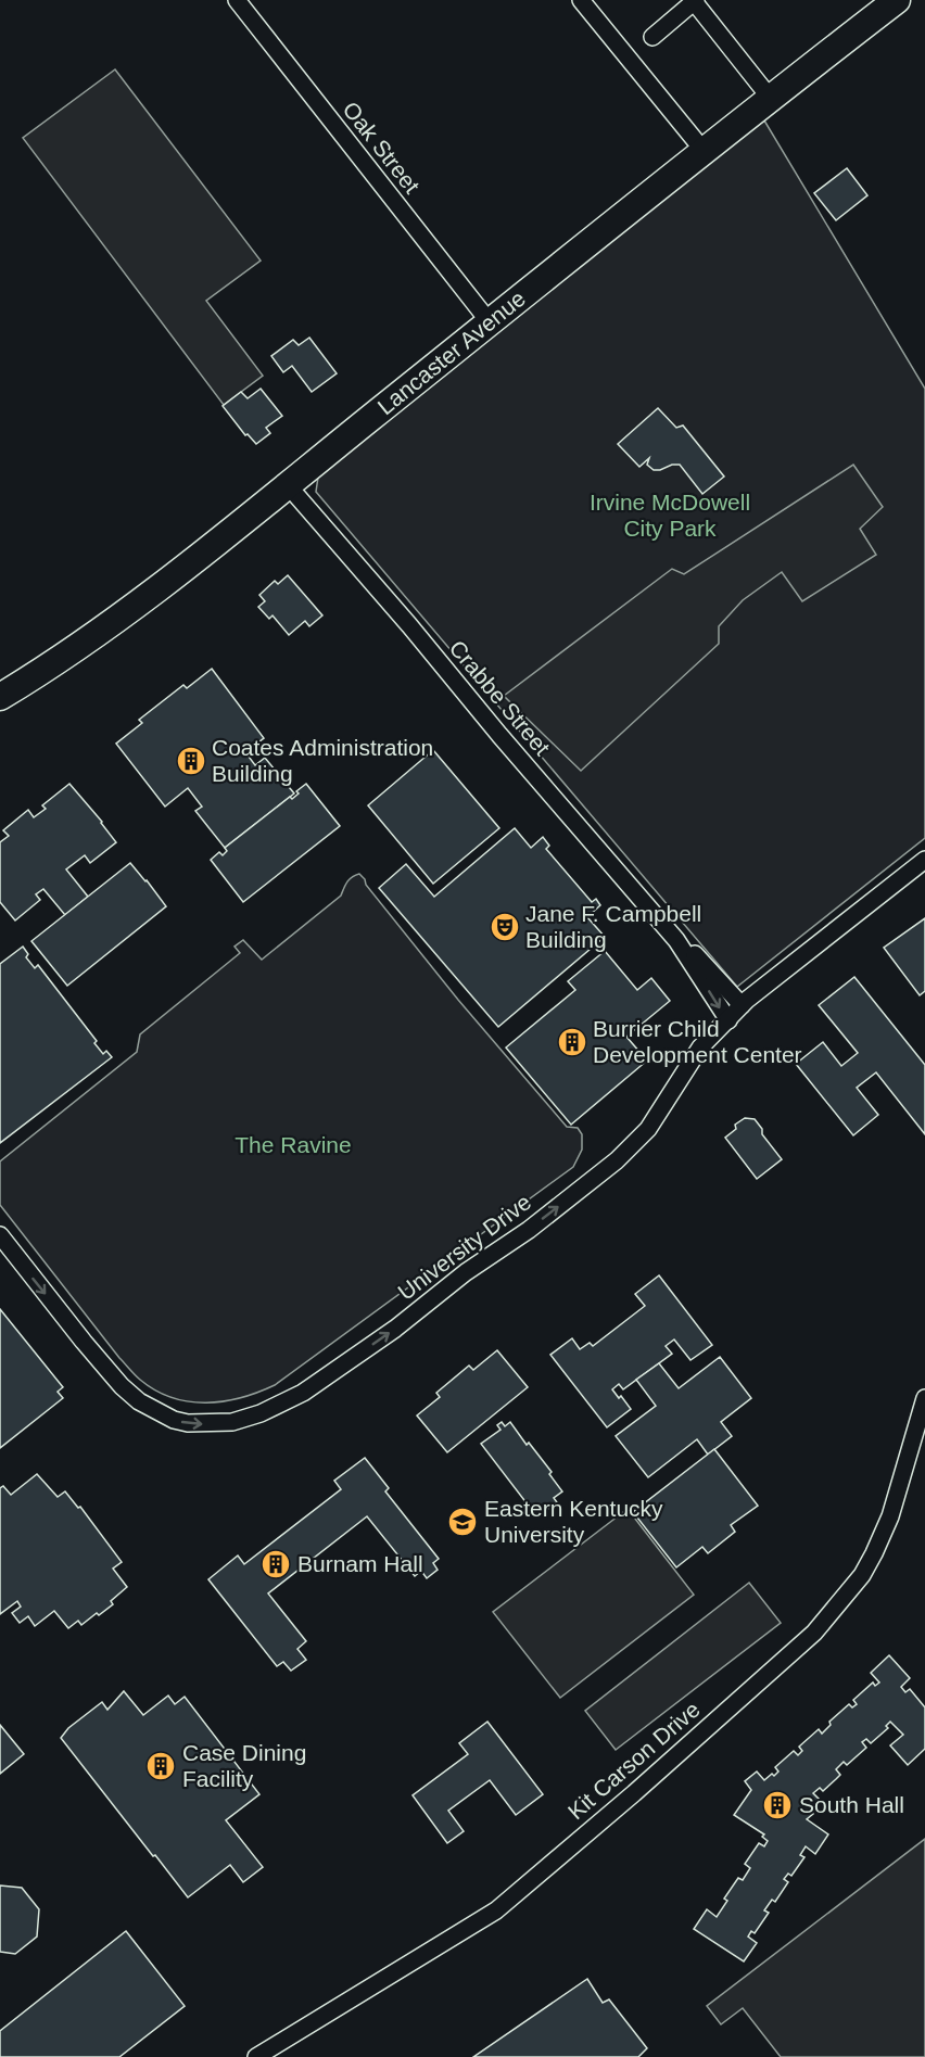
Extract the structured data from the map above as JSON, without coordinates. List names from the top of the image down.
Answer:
{
  "streets": {
    "main road": ["Lancaster Avenue"],
    "street": [
      "Oak Street",
      "Crabbe Street",
      "University Drive",
      "Kit Carson Drive"
    ]
  },
  "crossings": [
    ["Oak Street", "Lancaster Avenue"],
    ["Lancaster Avenue", "Crabbe Street"],
    ["Crabbe Street", "University Drive"]
  ],
  "parks": ["Irvine McDowell City Park", "The Ravine"],
  "places": {
    "building": [
      "Coates Administration Building",
      "Burrier Child Development Center",
      "Burnam Hall",
      "Case Dining Facility",
      "South Hall"
    ],
    "theatre": ["Jane F. Campbell Building"],
    "school or university": ["Eastern Kentucky University"]
  }
}
